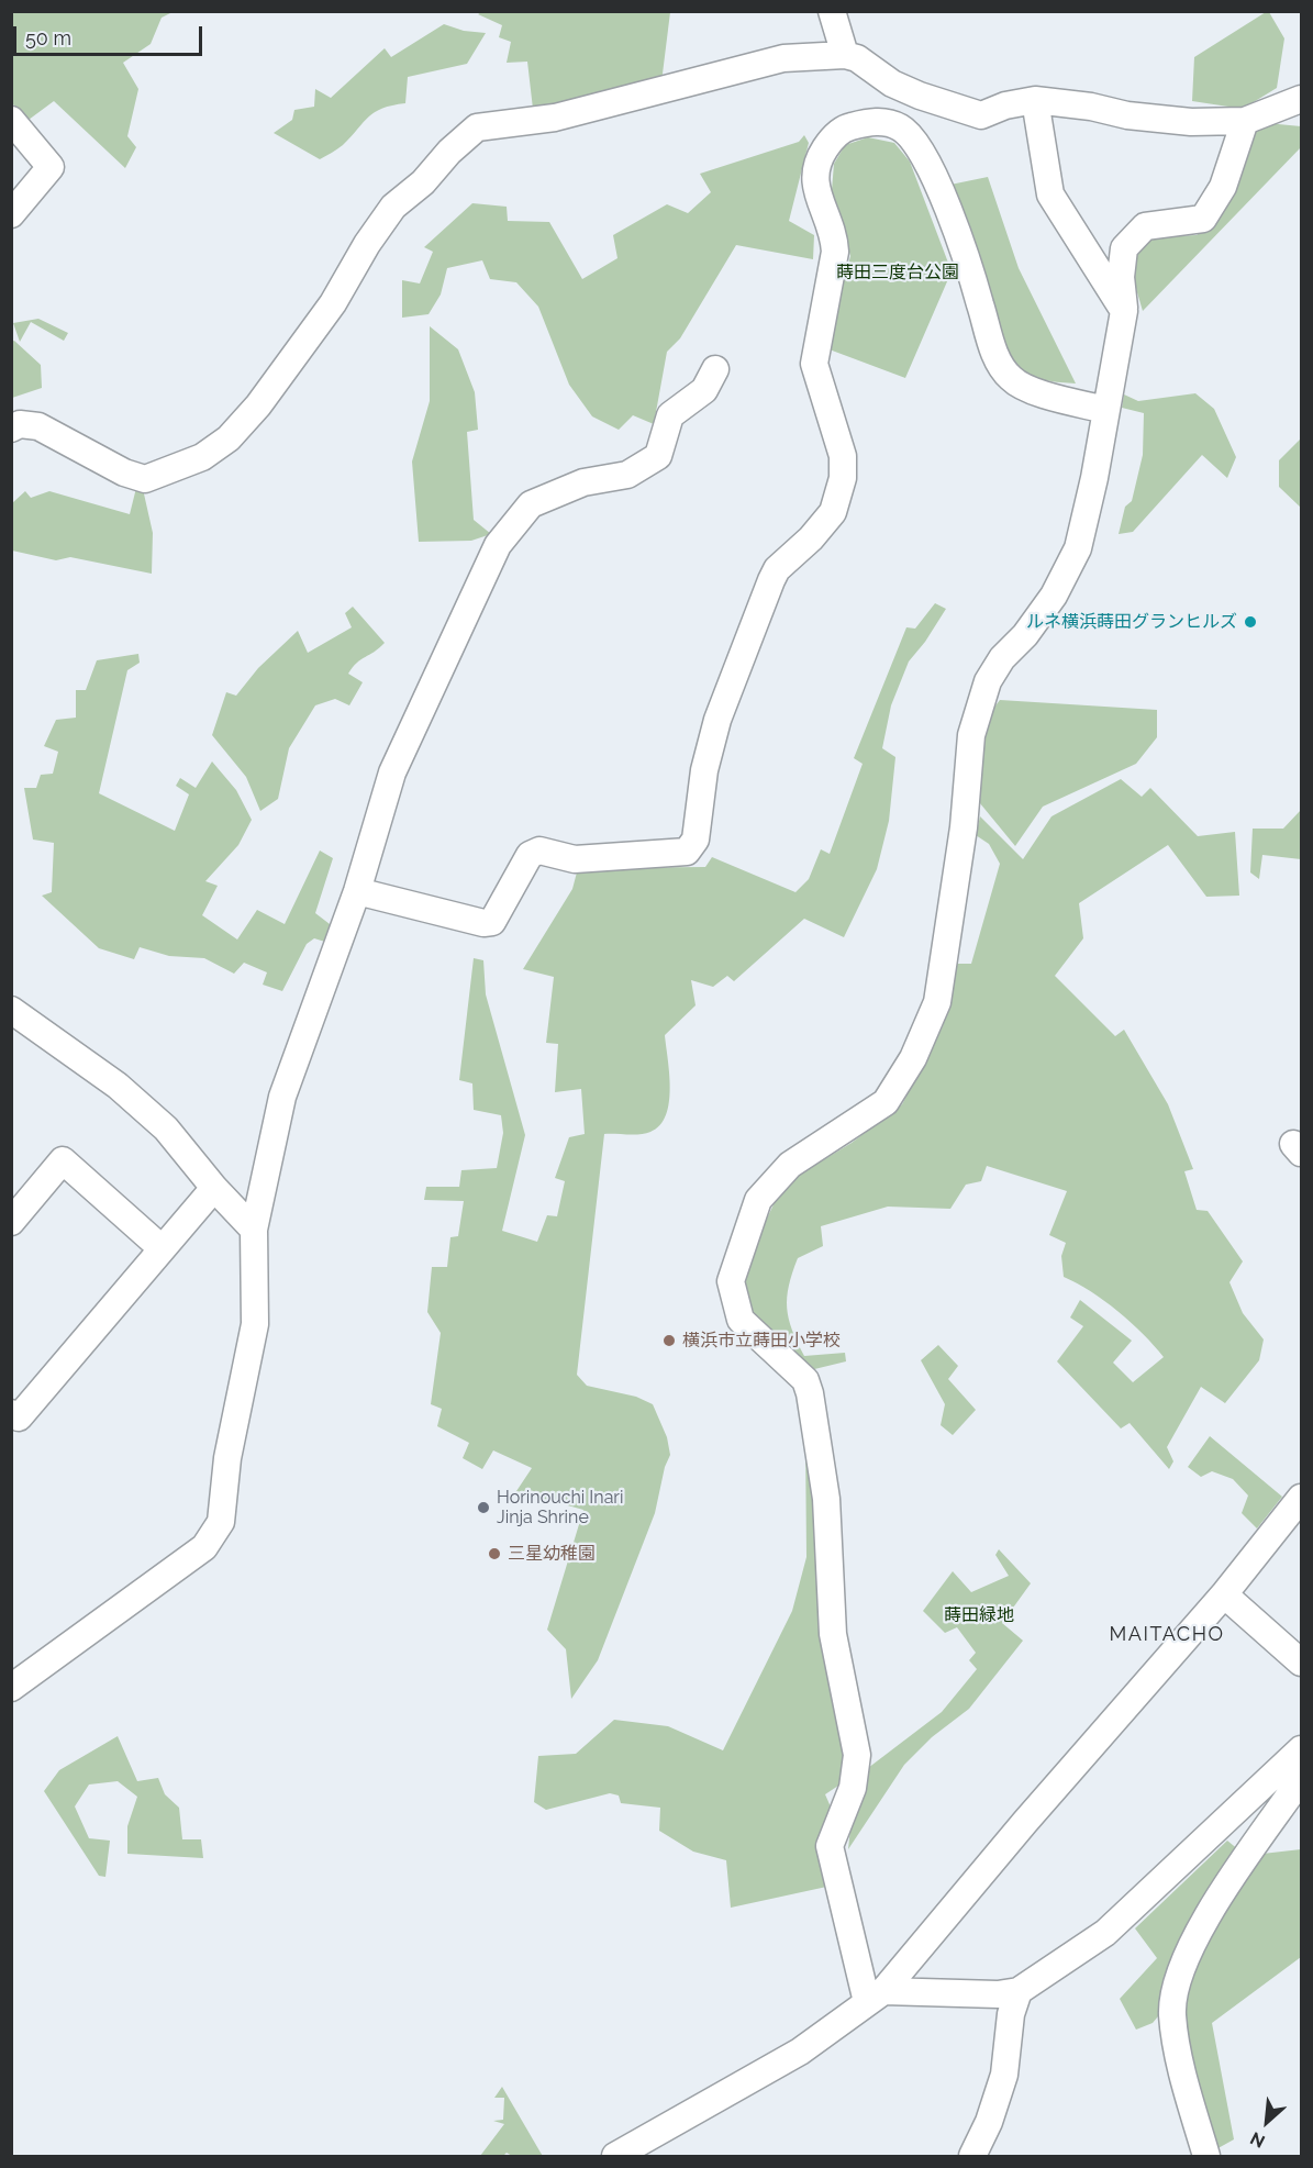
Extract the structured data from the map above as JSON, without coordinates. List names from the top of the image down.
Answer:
{
  "districts": ["MAITACHO"],
  "parks": ["蒔田三度台公園", "蒔田緑地"],
  "places": [
    "ルネ横浜蒔田グランヒルズ",
    "横浜市立蒔田小学校",
    "Horinouchi Inari Jinja Shrine",
    "三星幼稚園"
  ],
  "scale_bar": "50 m",
  "north": "bottom left"
}
